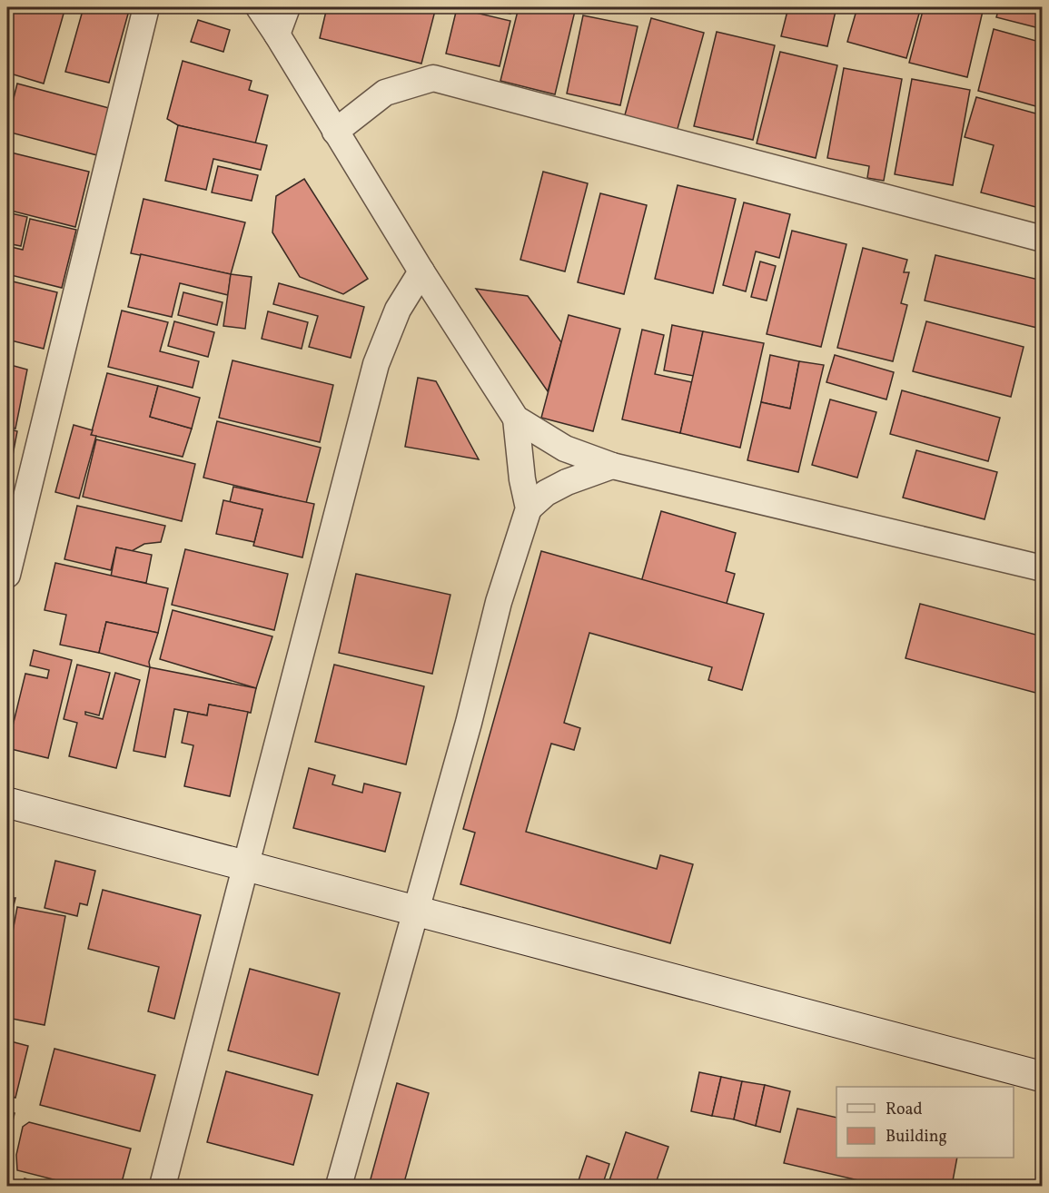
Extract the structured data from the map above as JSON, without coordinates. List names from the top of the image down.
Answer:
{
  "legend": ["Road", "Building"]
}
